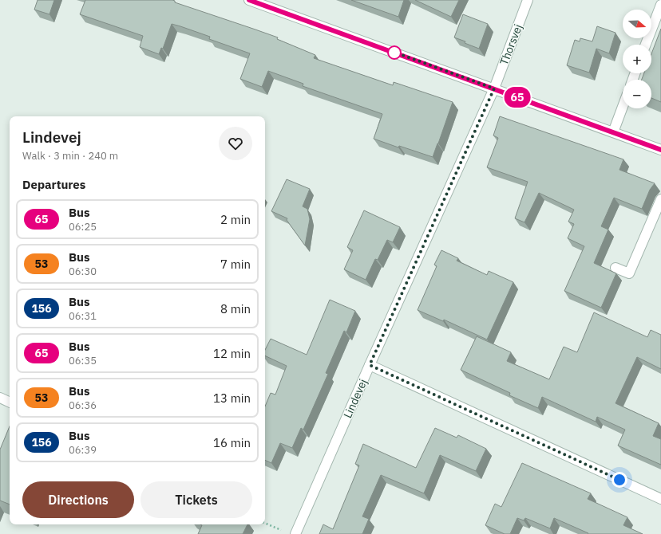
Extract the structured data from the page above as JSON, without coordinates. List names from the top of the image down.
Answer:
{
  "streets": {
    "street": ["Thorsvej", "Lindevej"]
  },
  "crossings": [
    ["Thorsvej", "Lindevej"]
  ],
  "lines": ["bus line 65"],
  "north": "right",
  "page": {
    "on_map": "65",
    "map_buttons": ["+", "−"],
    "heading": [
      ["Lindevej", "Walk · 3 min · 240 m"],
      "Departures"
    ],
    "list": [
      {
        "mark": "65",
        "name": "Bus",
        "note": "06:25",
        "value": "2 min"
      },
      {
        "mark": "53",
        "name": "Bus",
        "note": "06:30",
        "value": "7 min"
      },
      {
        "mark": "156",
        "name": "Bus",
        "note": "06:31",
        "value": "8 min"
      },
      {
        "mark": "65",
        "name": "Bus",
        "note": "06:35",
        "value": "12 min"
      },
      {
        "mark": "53",
        "name": "Bus",
        "note": "06:36",
        "value": "13 min"
      },
      {
        "mark": "156",
        "name": "Bus",
        "note": "06:39",
        "value": "16 min"
      }
    ],
    "buttons": ["Directions", "Tickets"]
  }
}
